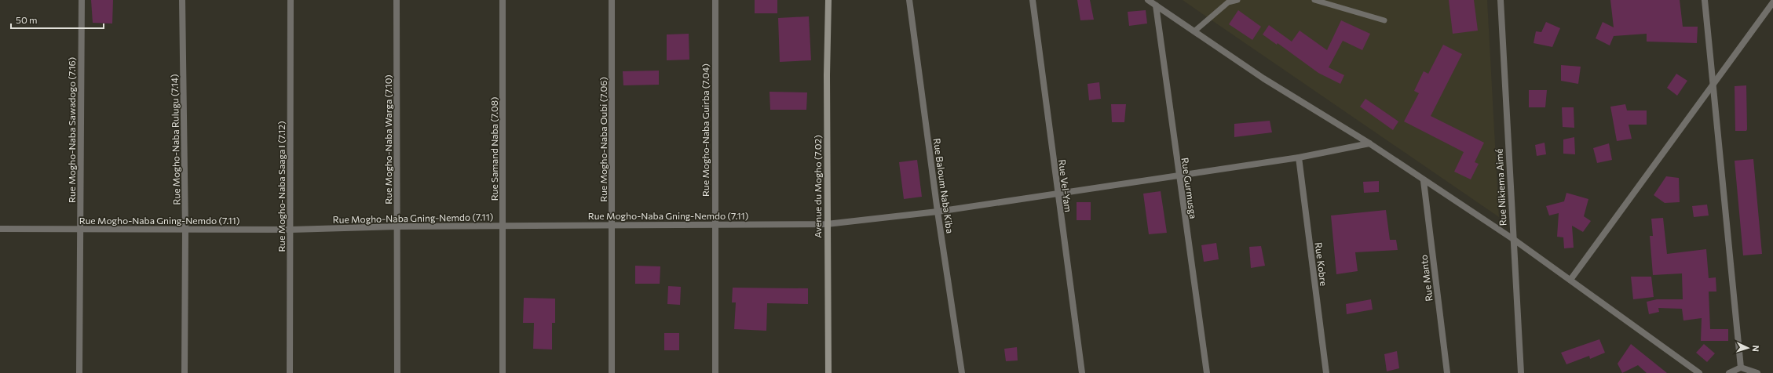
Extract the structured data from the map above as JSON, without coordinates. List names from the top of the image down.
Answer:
{
  "streets": {
    "main road": ["Avenue du Mogho (7.02)"],
    "street": [
      "Rue Mogho-Naba Sawadogo (7.16)",
      "Rue Mogho-Naba Guirba (7.04)",
      "Rue Mogho-Naba Rulugu (7.14)",
      "Rue Mogho-Naba Warga (7.10)",
      "Rue Mogho-Naba Oubi (7.06)",
      "Rue Samand Naba (7.08)",
      "Rue Baloum Naba Kiba",
      "Rue Vel-Yam",
      "Rue Mogho-Naba Saaga I (7.12)",
      "Rue Nikiema Aimé",
      "Rue Gurmusga",
      "Rue Mogho-Naba Gning-Nemdo (7.11)",
      "Rue Kobre",
      "Rue Manto"
    ]
  },
  "crossings": [
    ["Rue Mogho-Naba Sawadogo (7.16)", "Rue Mogho-Naba Gning-Nemdo (7.11)"],
    ["Rue Mogho-Naba Guirba (7.04)", "Rue Mogho-Naba Gning-Nemdo (7.11)"],
    ["Rue Mogho-Naba Rulugu (7.14)", "Rue Mogho-Naba Gning-Nemdo (7.11)"],
    ["Rue Mogho-Naba Warga (7.10)", "Rue Mogho-Naba Gning-Nemdo (7.11)"],
    ["Rue Mogho-Naba Oubi (7.06)", "Rue Mogho-Naba Gning-Nemdo (7.11)"],
    ["Rue Samand Naba (7.08)", "Rue Mogho-Naba Gning-Nemdo (7.11)"],
    ["Rue Baloum Naba Kiba", "Rue Mogho-Naba Gning-Nemdo (7.11)"],
    ["Rue Vel-Yam", "Rue Mogho-Naba Gning-Nemdo (7.11)"],
    ["Rue Mogho-Naba Saaga I (7.12)", "Rue Mogho-Naba Gning-Nemdo (7.11)"],
    ["Avenue du Mogho (7.02)", "Rue Mogho-Naba Gning-Nemdo (7.11)"],
    ["Rue Gurmusga", "Rue Mogho-Naba Gning-Nemdo (7.11)"],
    ["Rue Mogho-Naba Gning-Nemdo (7.11)", "Rue Kobre"]
  ],
  "scale_bar": "50 m",
  "north": "right"
}
